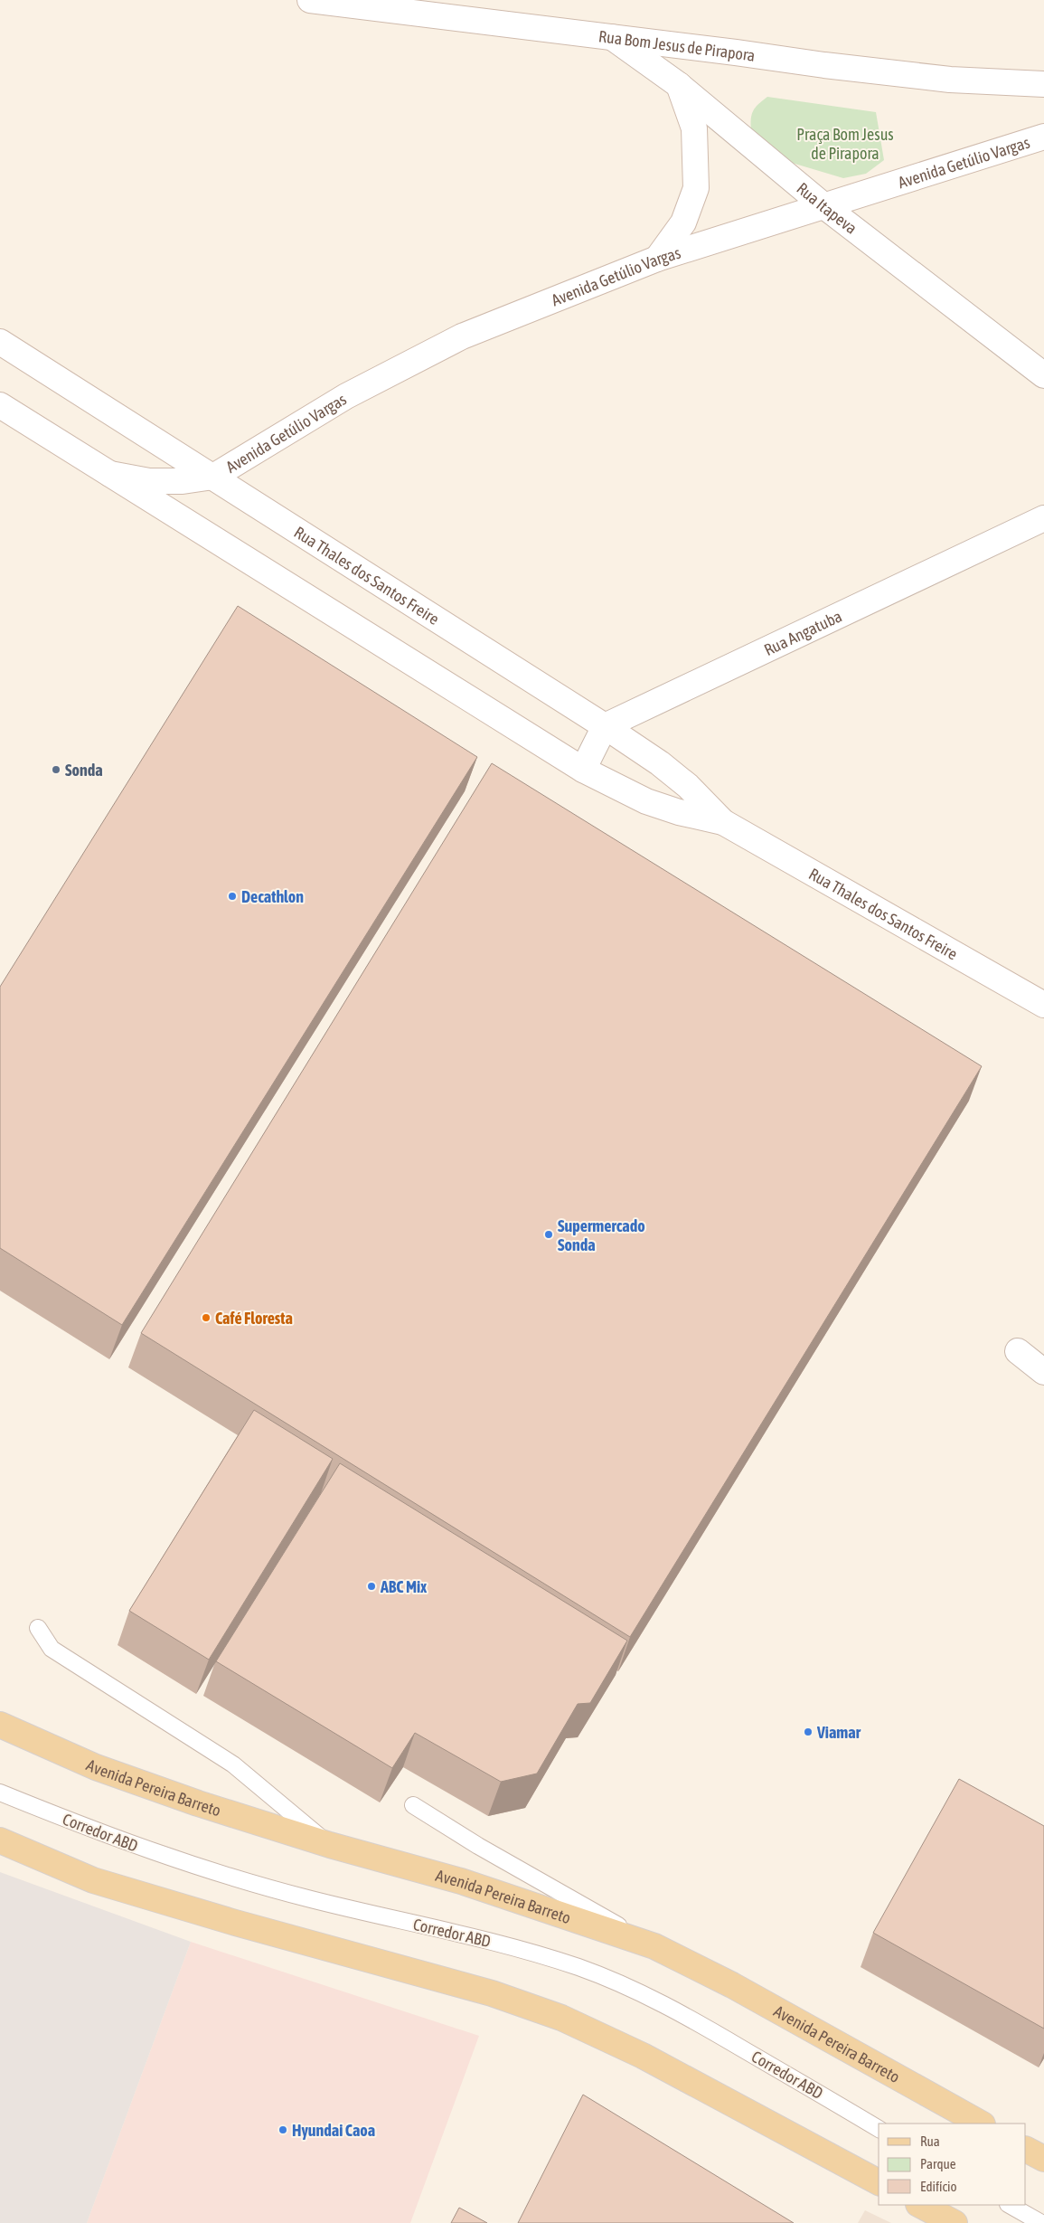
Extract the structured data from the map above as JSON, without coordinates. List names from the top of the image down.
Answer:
{
  "streets": {
    "main road": ["Avenida Pereira Barreto"],
    "street": [
      "Rua Bom Jesus de Pirapora",
      "Avenida Getúlio Vargas",
      "Rua Itapeva",
      "Rua Thales dos Santos Freire",
      "Rua Angatuba"
    ],
    "lane": ["Corredor ABD"]
  },
  "crossings": [
    ["Rua Bom Jesus de Pirapora", "Rua Itapeva"],
    ["Avenida Getúlio Vargas", "Rua Itapeva"],
    ["Avenida Getúlio Vargas", "Rua Thales dos Santos Freire"],
    ["Rua Thales dos Santos Freire", "Rua Angatuba"]
  ],
  "parks": ["Praça Bom Jesus de Pirapora"],
  "places": [
    "Sonda",
    "Decathlon",
    "Supermercado Sonda",
    "Café Floresta",
    "ABC Mix",
    "Viamar",
    "Hyundai Caoa"
  ],
  "legend": ["Rua", "Parque", "Edifício"]
}
